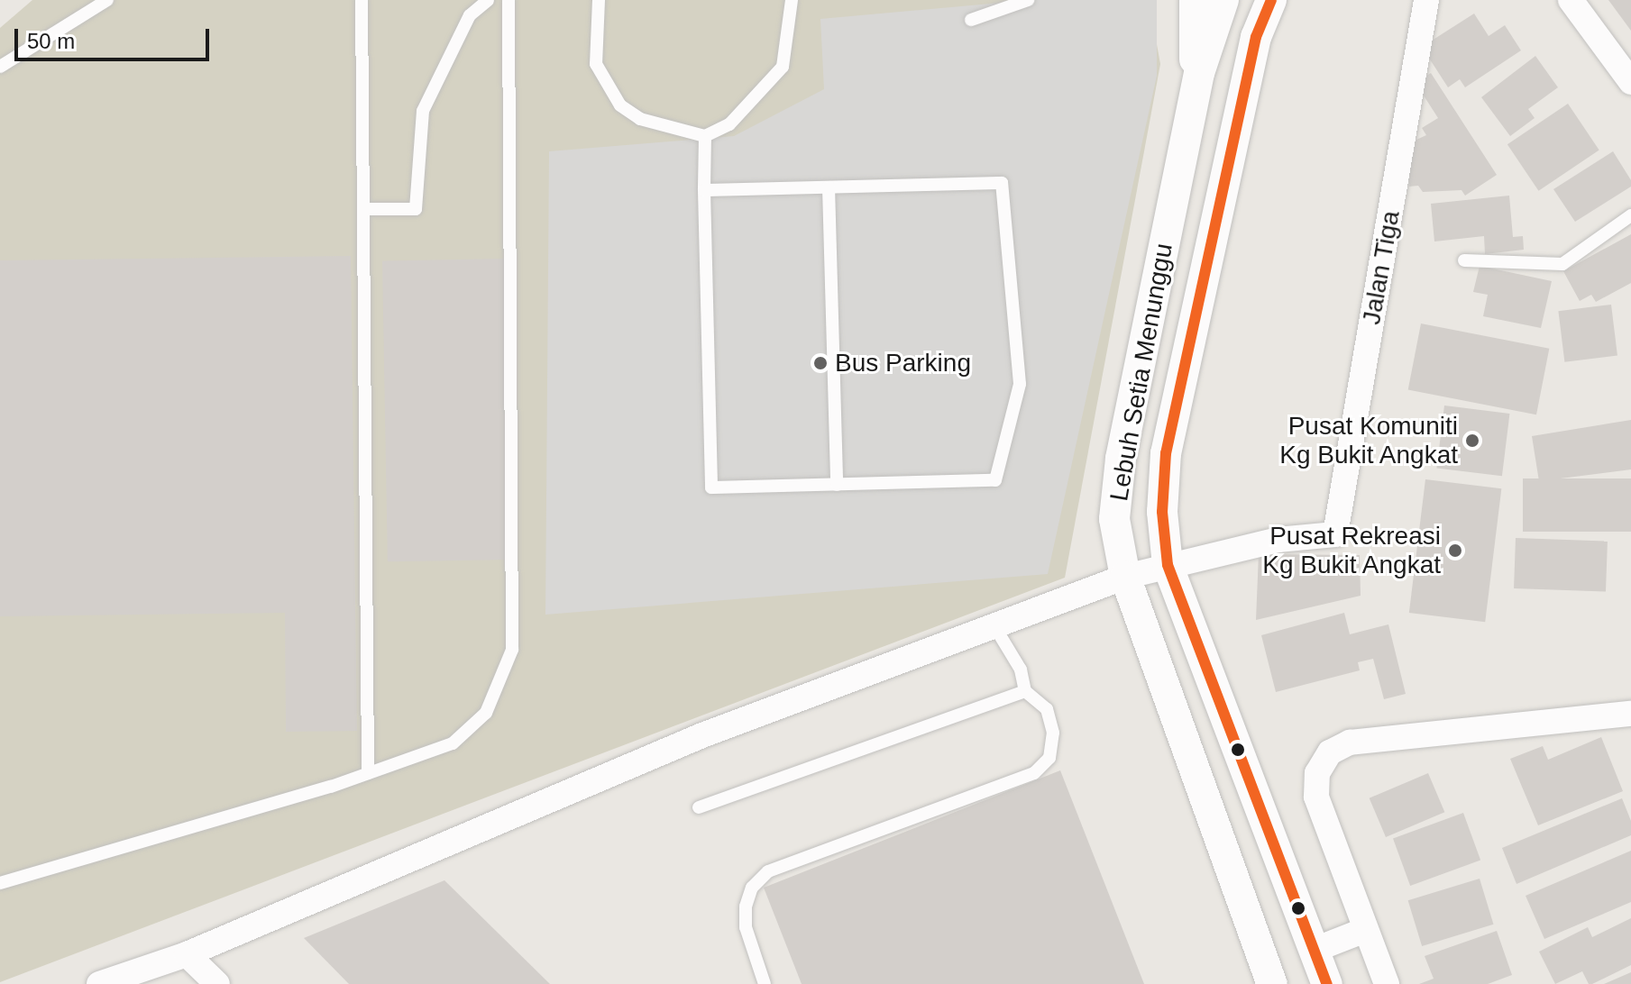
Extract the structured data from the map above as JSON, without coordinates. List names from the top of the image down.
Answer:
{
  "streets": {
    "street": ["Jalan Tiga", "Lebuh Setia Menunggu"]
  },
  "crossings": [
    ["Jalan Tiga", "Lebuh Setia Menunggu"]
  ],
  "places": ["Bus Parking", "Pusat Komuniti Kg Bukit Angkat", "Pusat Rekreasi Kg Bukit Angkat"],
  "scale_bar": "50 m"
}
